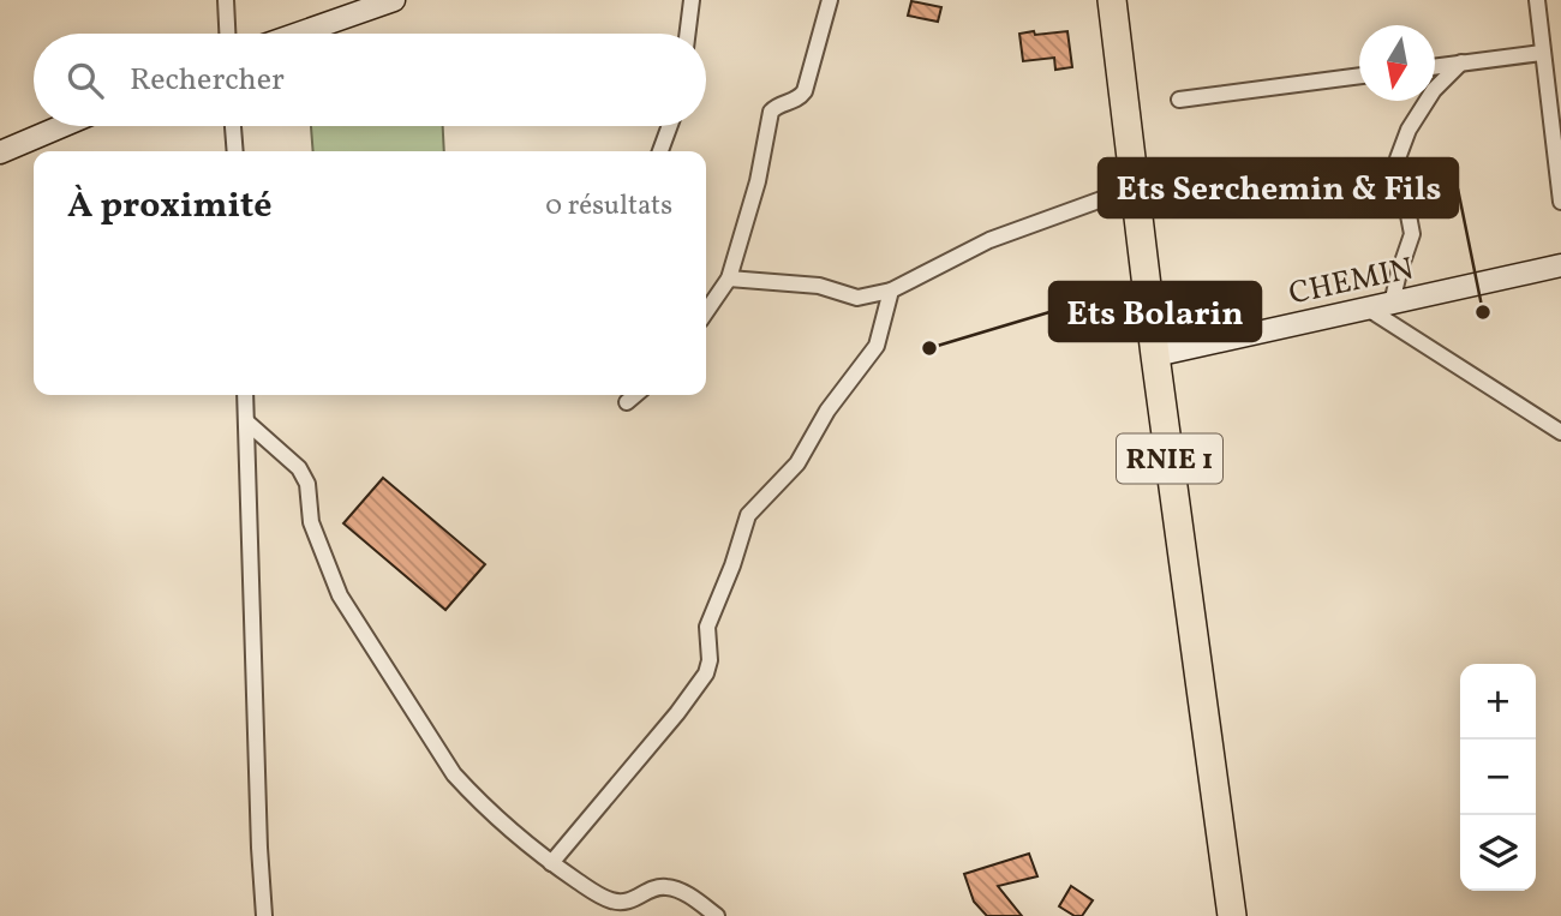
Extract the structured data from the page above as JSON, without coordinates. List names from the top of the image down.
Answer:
{
  "streets": {
    "highway": ["RNIE 1"],
    "street": ["CHEMIN"]
  },
  "crossings": [
    ["CHEMIN", "RNIE 1"]
  ],
  "places": ["Ets Serchemin & Fils", "Ets Bolarin"],
  "north": "bottom",
  "page": {
    "search": "Rechercher",
    "heading": ["À proximité", "0 résultats"],
    "map_buttons": ["+", "−"]
  }
}
